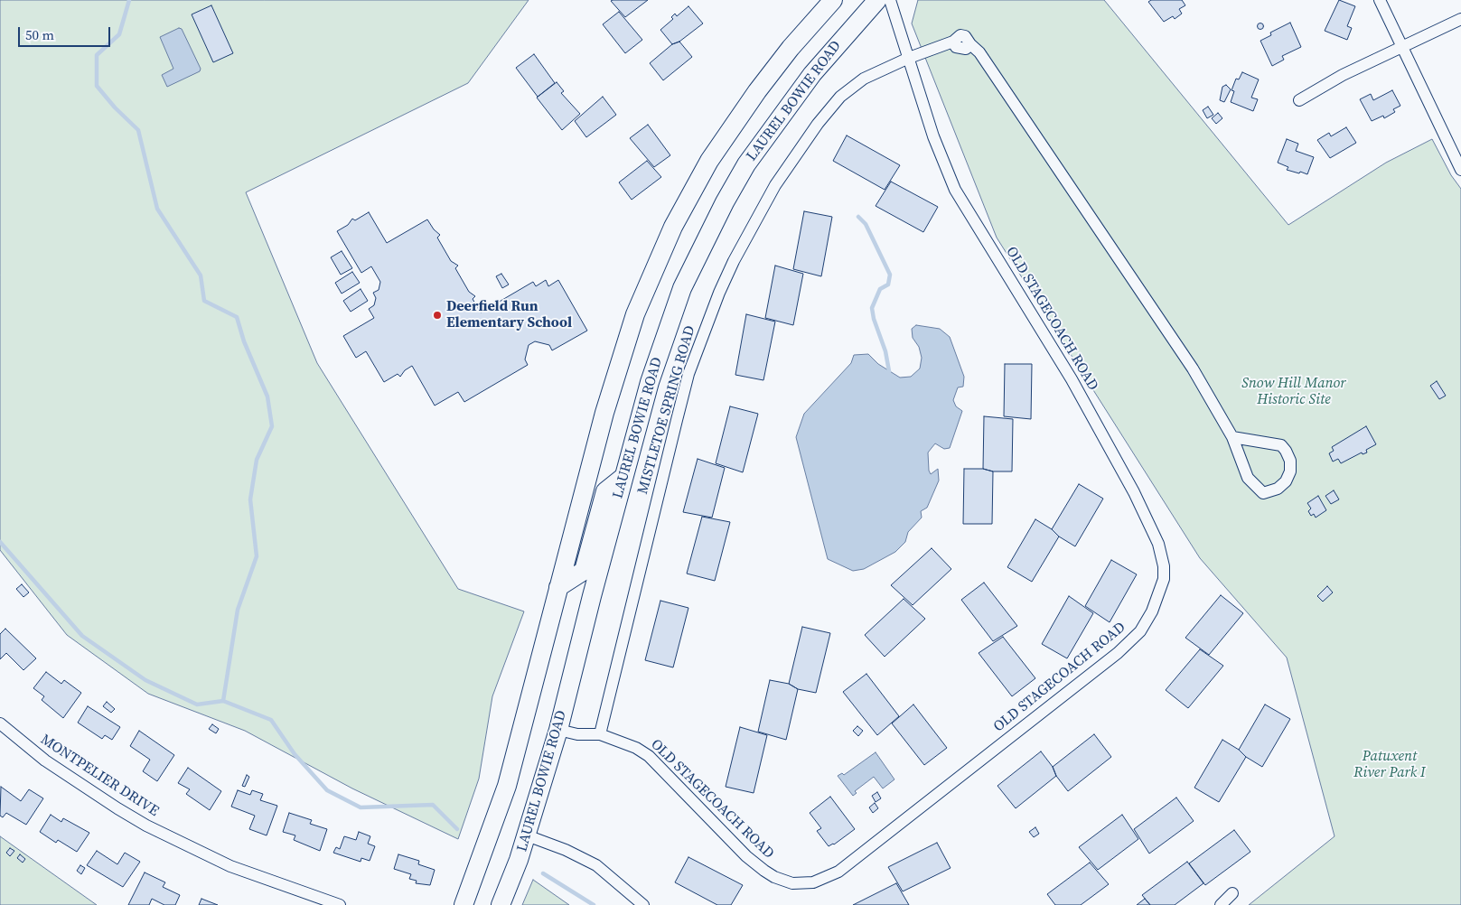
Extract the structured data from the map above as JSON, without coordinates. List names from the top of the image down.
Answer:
{
  "streets": {
    "main road": ["LAUREL BOWIE ROAD"],
    "street": ["OLD STAGECOACH ROAD", "MISTLETOE SPRING ROAD", "MONTPELIER DRIVE"]
  },
  "crossings": [
    ["LAUREL BOWIE ROAD", "OLD STAGECOACH ROAD"],
    ["OLD STAGECOACH ROAD", "MISTLETOE SPRING ROAD"]
  ],
  "parks": ["Snow Hill Manor Historic Site", "Patuxent River Park I"],
  "places": ["Deerfield Run Elementary School"],
  "scale_bar": "50 m"
}
